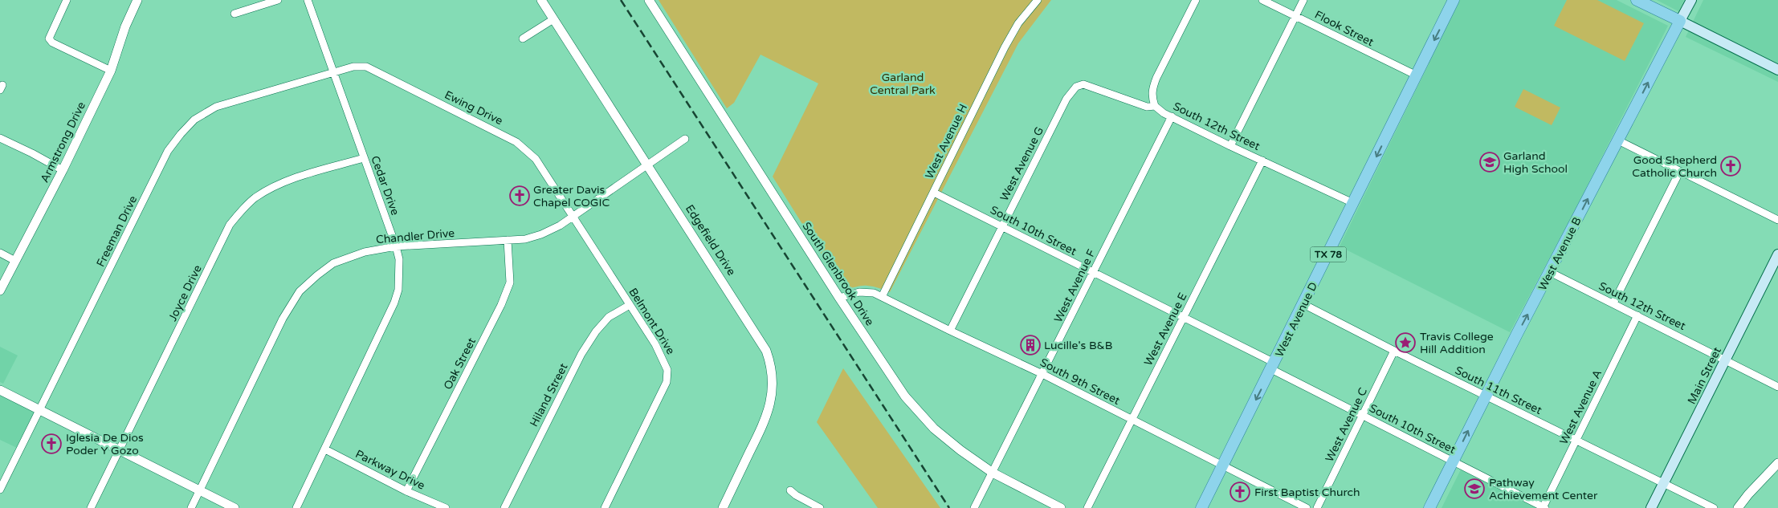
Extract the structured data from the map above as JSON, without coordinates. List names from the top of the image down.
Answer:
{
  "streets": {
    "main road": [
      "West Avenue B",
      "TX 78",
      "West Avenue D",
      "Main Street"
    ],
    "street": [
      "Flook Street",
      "Ewing Drive",
      "South 12th Street",
      "West Avenue H",
      "Armstrong Drive",
      "West Avenue G",
      "Cedar Drive",
      "South 10th Street",
      "Freeman Drive",
      "Chandler Drive",
      "Edgefield Drive",
      "South Glenbrook Drive",
      "West Avenue F",
      "Joyce Drive",
      "Belmont Drive",
      "West Avenue E",
      "Oak Street",
      "South 9th Street",
      "South 11th Street",
      "Hiland Street",
      "West Avenue A",
      "West Avenue C",
      "Parkway Drive"
    ]
  },
  "crossings": [
    ["Flook Street", "West Avenue D"],
    ["Ewing Drive", "Cedar Drive"],
    ["Ewing Drive", "Freeman Drive"],
    ["Ewing Drive", "Chandler Drive"],
    ["Ewing Drive", "Belmont Drive"],
    ["South 12th Street", "West Avenue G"],
    ["South 12th Street", "West Avenue B"],
    ["South 12th Street", "West Avenue F"],
    ["South 12th Street", "West Avenue D"],
    ["South 12th Street", "West Avenue E"],
    ["South 12th Street", "Main Street"],
    ["South 12th Street", "West Avenue A"],
    ["West Avenue H", "South 10th Street"],
    ["West Avenue H", "South 9th Street"],
    ["West Avenue G", "South 10th Street"],
    ["West Avenue G", "South 9th Street"],
    ["Cedar Drive", "Freeman Drive"],
    ["Cedar Drive", "Chandler Drive"],
    ["Cedar Drive", "Joyce Drive"],
    ["Cedar Drive", "Parkway Drive"],
    ["South 10th Street", "West Avenue B"],
    ["South 10th Street", "West Avenue F"],
    ["South 10th Street", "West Avenue D"],
    ["South 10th Street", "West Avenue E"],
    ["South 10th Street", "West Avenue A"],
    ["South 10th Street", "West Avenue C"],
    ["Chandler Drive", "Edgefield Drive"],
    ["Chandler Drive", "Belmont Drive"],
    ["Chandler Drive", "Oak Street"],
    ["West Avenue B", "South 11th Street"],
    ["South Glenbrook Drive", "West Avenue F"],
    ["South Glenbrook Drive", "South 9th Street"],
    ["West Avenue F", "South 9th Street"],
    ["West Avenue D", "South 9th Street"],
    ["West Avenue D", "South 11th Street"],
    ["Belmont Drive", "Hiland Street"],
    ["West Avenue E", "South 9th Street"],
    ["Oak Street", "Parkway Drive"],
    ["Main Street", "South 11th Street"],
    ["South 11th Street", "West Avenue A"],
    ["South 11th Street", "West Avenue C"]
  ],
  "one_way": ["West Avenue B", "West Avenue D"],
  "parks": ["Garland Central Park"],
  "places": {
    "school or university": ["Garland High School", "Pathway Achievement Center"],
    "church": [
      "Good Shepherd Catholic Church",
      "Greater Davis Chapel COGIC",
      "Iglesia De Dios Poder Y Gozo",
      "First Baptist Church"
    ],
    "place": ["Travis College Hill Addition"],
    "building": ["Lucille's B&B"]
  }
}
